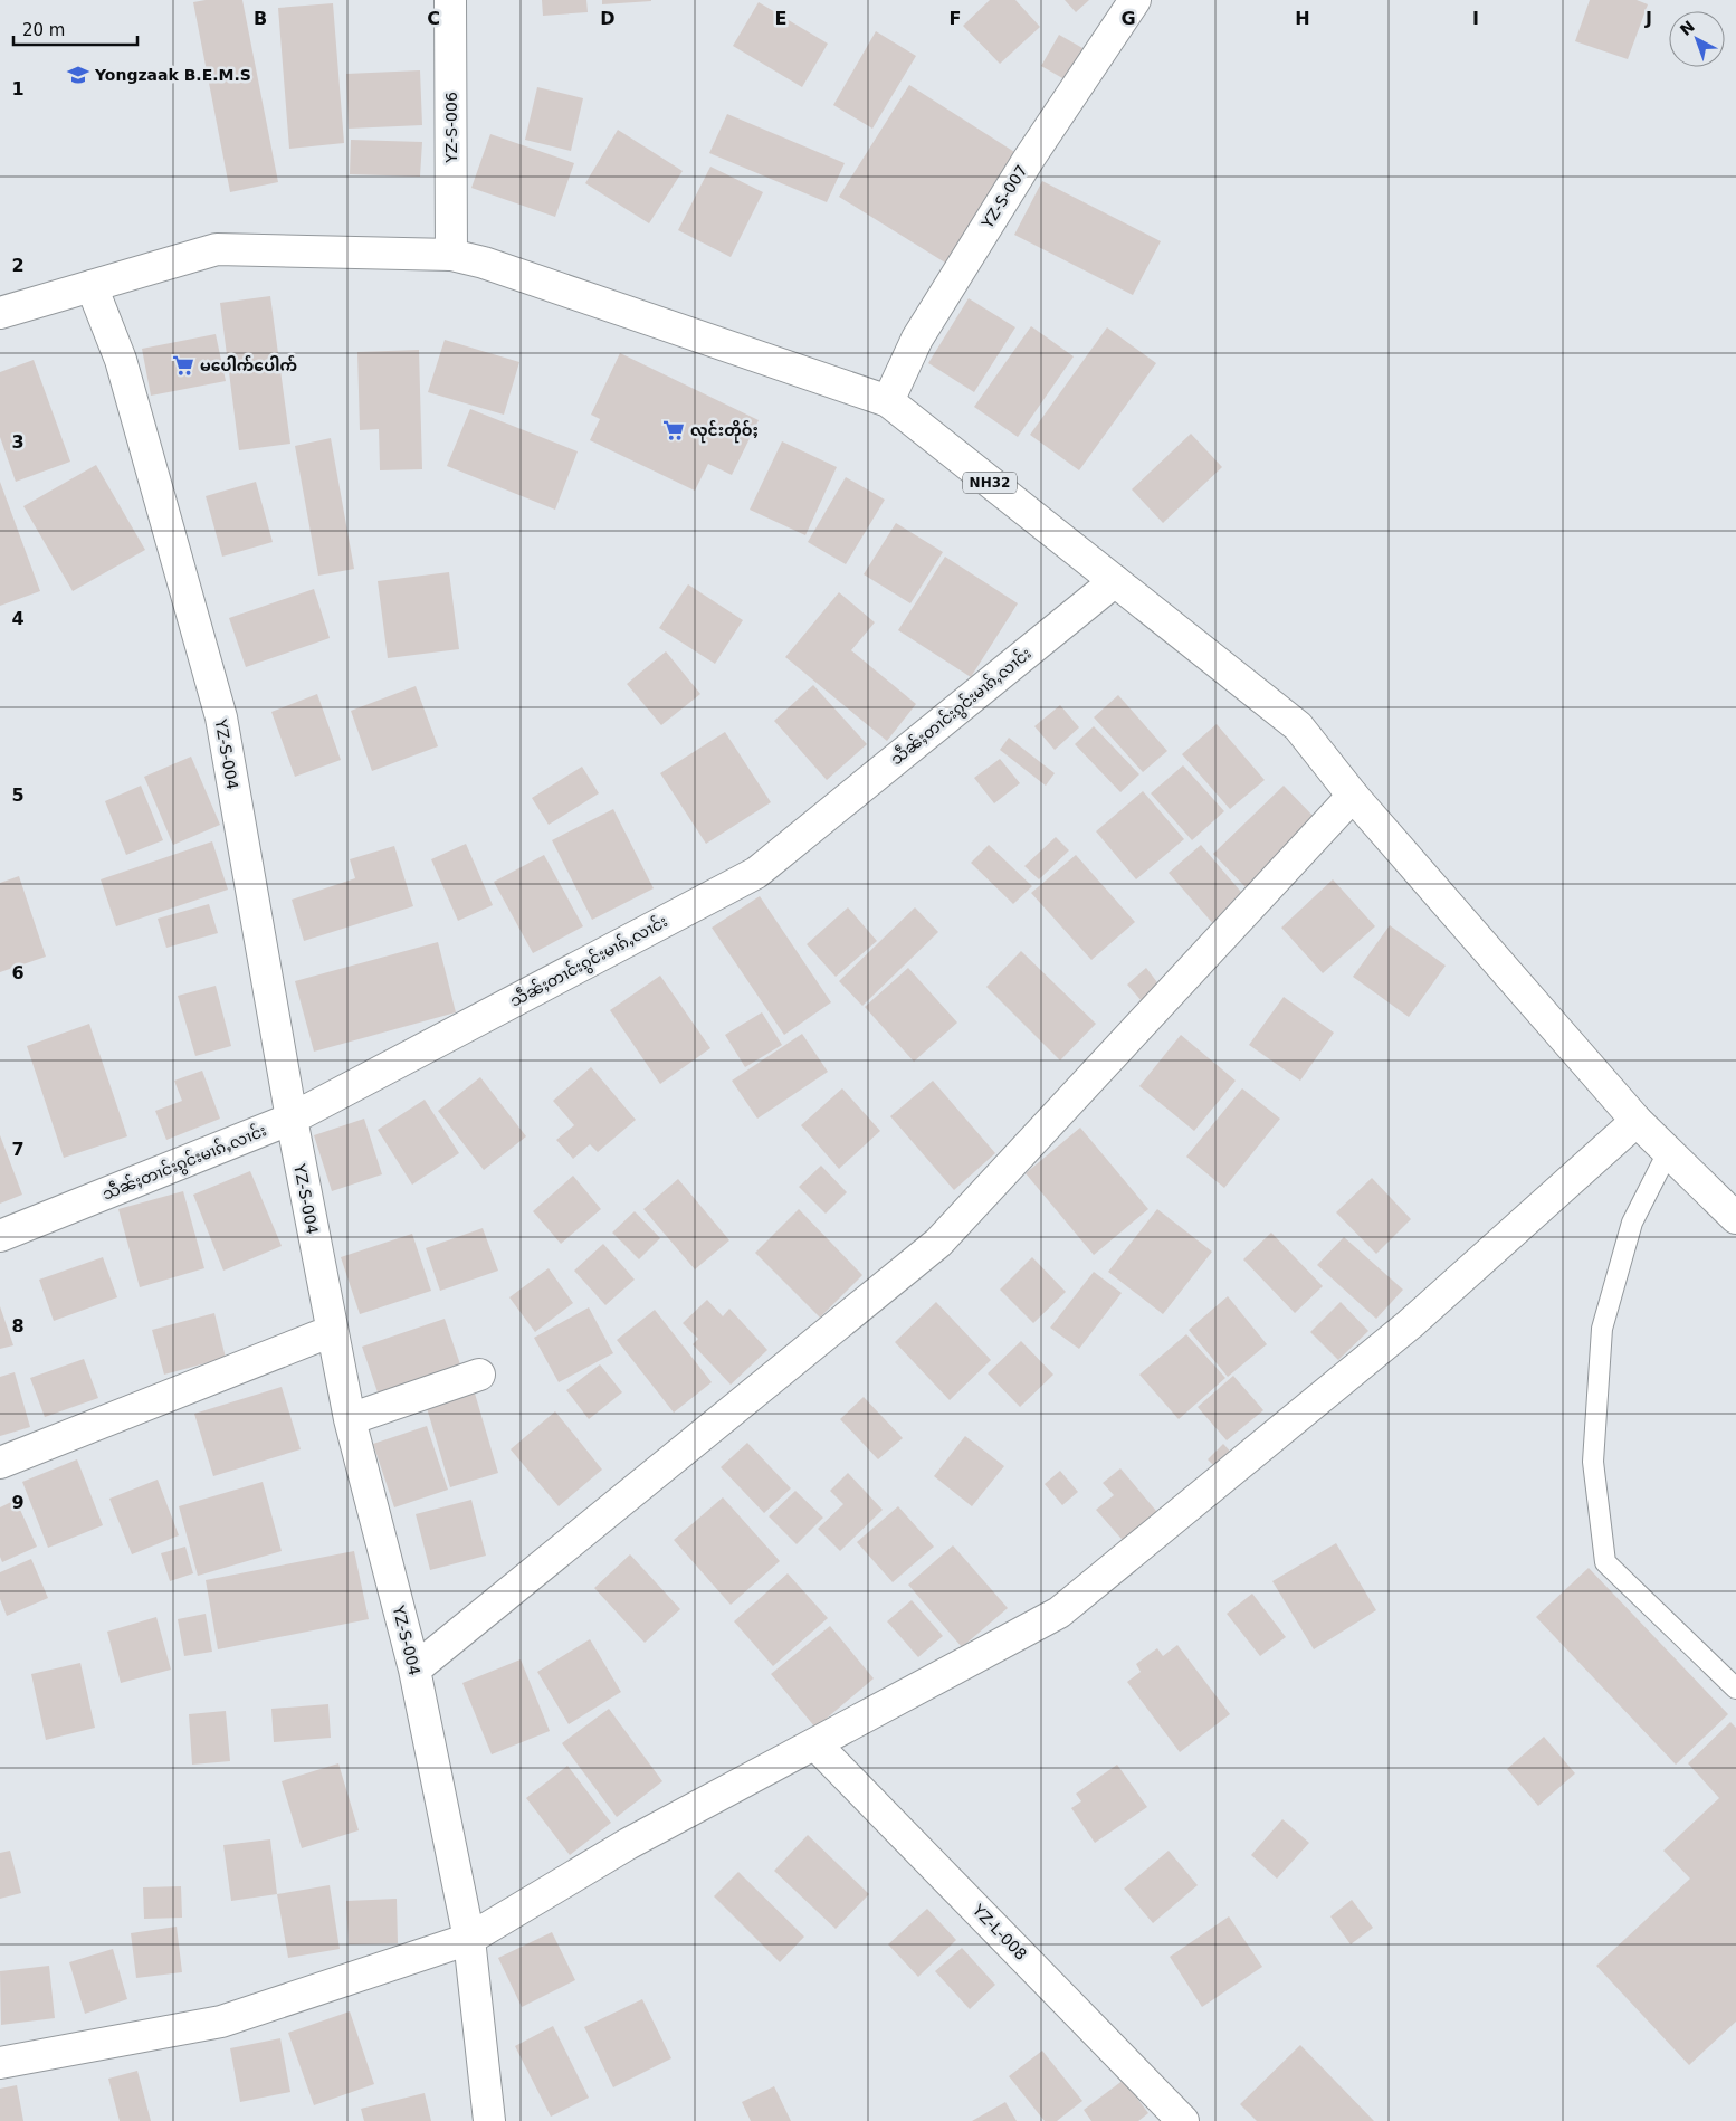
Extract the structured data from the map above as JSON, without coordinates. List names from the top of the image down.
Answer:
{
  "streets": {
    "main road": [
      "YZ-S-006",
      "YZ-S-007",
      "NH32",
      "သဵၼ်ႈတၢင်းၵွင်းမၢၵ်ႇလၢင်း",
      "YZ-S-004",
      "YZ-L-008"
    ]
  },
  "crossings": [
    ["YZ-S-006", "NH32"],
    ["YZ-S-007", "NH32"],
    ["NH32", "သဵၼ်ႈတၢင်းၵွင်းမၢၵ်ႇလၢင်း"],
    ["NH32", "YZ-S-004"],
    ["သဵၼ်ႈတၢင်းၵွင်းမၢၵ်ႇလၢင်း", "YZ-S-004"]
  ],
  "places": {
    "school or university": ["Yongzaak B.E.M.S"],
    "supermarket": ["မပေါက်ပေါက်", "လုင်းတိုဝ်ႈ"]
  },
  "scale_bar": "20 m",
  "north": "top left",
  "grid": {
    "columns": [
      "B",
      "C",
      "D",
      "E",
      "F",
      "G",
      "H",
      "I",
      "J"
    ],
    "rows": [
      "1",
      "2",
      "3",
      "4",
      "5",
      "6",
      "7",
      "8",
      "9"
    ]
  }
}
